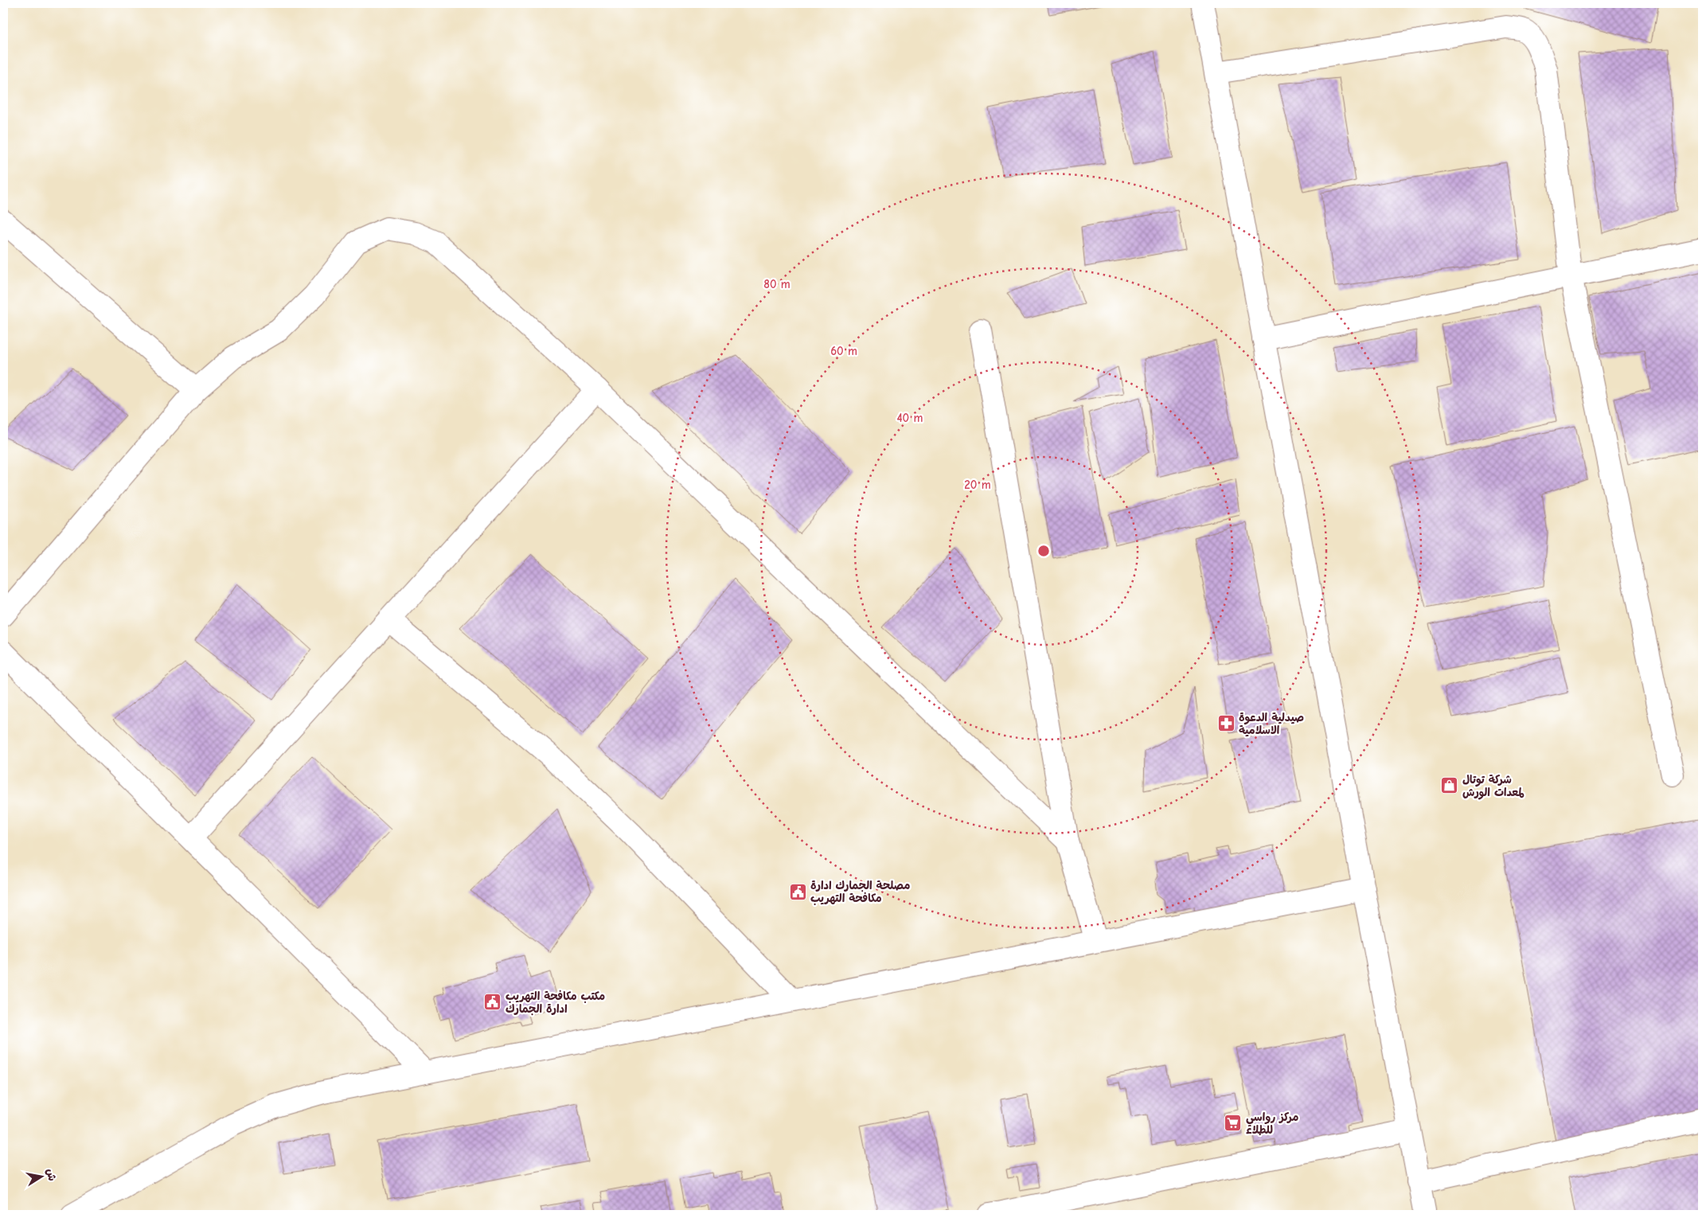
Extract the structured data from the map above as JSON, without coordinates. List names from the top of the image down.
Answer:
{
  "places": {
    "pharmacy": ["صيدلية الدعوة الاسلامية"],
    "shop": ["شركة توتال لمعدات الورش"],
    "public building": ["مصلحة الجمارك ادارة مكافحة التهريب", "مكتب مكافحة التهريب ادارة الجمارك"],
    "supermarket": ["مركز رواسي للطلاء"]
  },
  "north": "right",
  "rings": [
    "80 m",
    "60 m",
    "40 m",
    "20 m"
  ]
}
